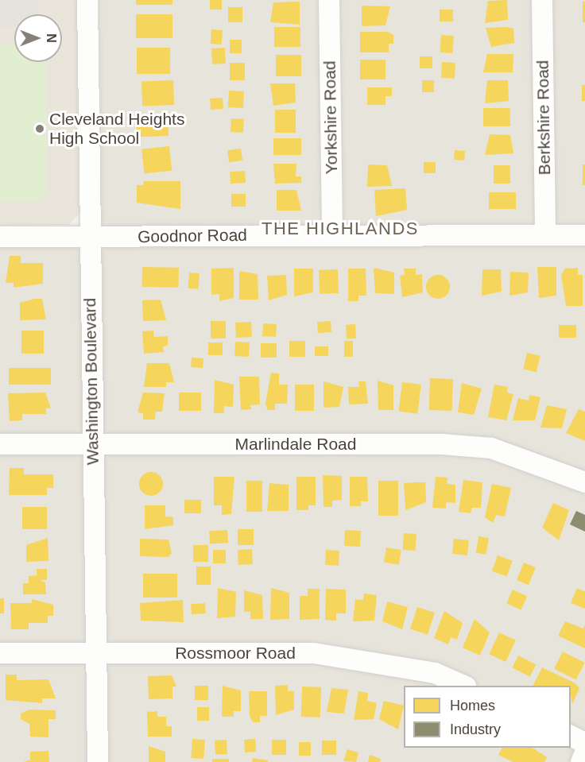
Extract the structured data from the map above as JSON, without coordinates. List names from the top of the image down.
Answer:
{
  "streets": {
    "street": [
      "Yorkshire Road",
      "Berkshire Road",
      "Goodnor Road",
      "Washington Boulevard",
      "Marlindale Road",
      "Rossmoor Road"
    ]
  },
  "crossings": [
    ["Yorkshire Road", "Goodnor Road"],
    ["Berkshire Road", "Goodnor Road"],
    ["Goodnor Road", "Washington Boulevard"],
    ["Washington Boulevard", "Marlindale Road"],
    ["Washington Boulevard", "Rossmoor Road"]
  ],
  "districts": ["THE HIGHLANDS"],
  "places": ["Cleveland Heights High School"],
  "legend": ["Homes", "Industry"],
  "north": "right"
}
